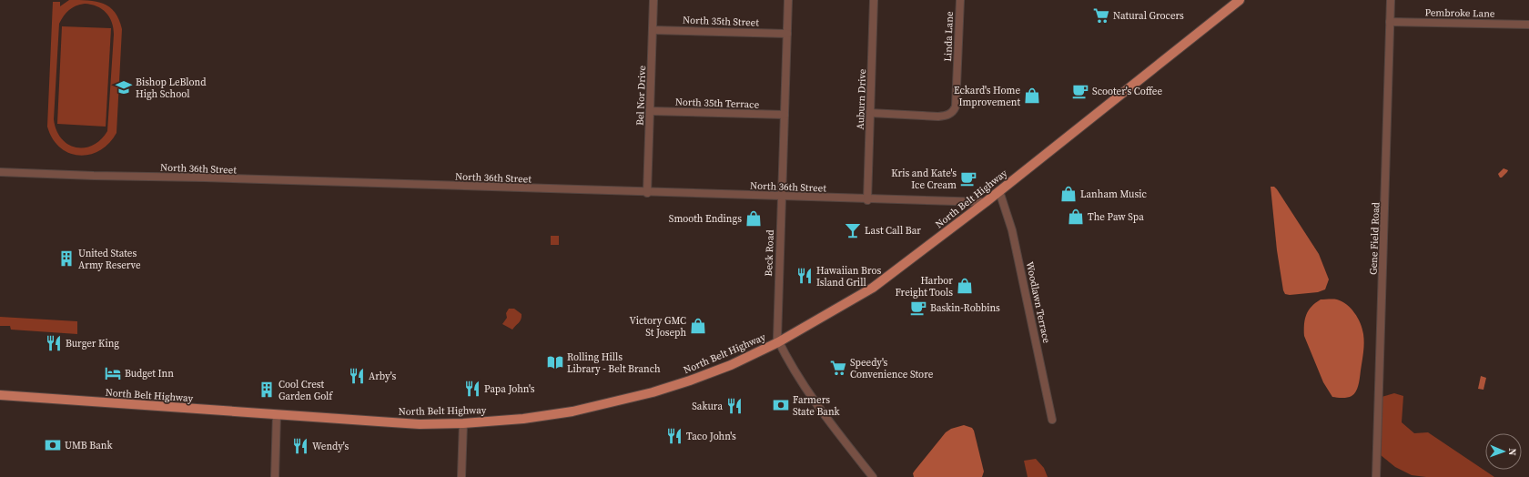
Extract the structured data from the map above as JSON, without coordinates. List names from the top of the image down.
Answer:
{
  "streets": {
    "main road": ["North Belt Highway"],
    "street": [
      "Pembroke Lane",
      "North 35th Street",
      "Linda Lane",
      "Bel Nor Drive",
      "Auburn Drive",
      "North 35th Terrace",
      "North 36th Street",
      "Gene Field Road",
      "Beck Road",
      "Woodlawn Terrace"
    ]
  },
  "crossings": [
    ["Pembroke Lane", "Gene Field Road"],
    ["North 35th Street", "Bel Nor Drive"],
    ["North 35th Street", "Beck Road"],
    ["Linda Lane", "Auburn Drive"],
    ["Bel Nor Drive", "North 35th Terrace"],
    ["Bel Nor Drive", "North 36th Street"],
    ["Auburn Drive", "North 36th Street"],
    ["North 35th Terrace", "Beck Road"],
    ["North 36th Street", "North Belt Highway"],
    ["North 36th Street", "Beck Road"],
    ["North Belt Highway", "Beck Road"],
    ["North Belt Highway", "Woodlawn Terrace"]
  ],
  "places": {
    "supermarket": ["Natural Grocers", "Speedy's Convenience Store"],
    "school or university": ["Bishop LeBlond High School"],
    "cafe": ["Scooter's Coffee", "Kris and Kate's Ice Cream", "Baskin-Robbins"],
    "shop": [
      "Eckard's Home Improvement",
      "Lanham Music",
      "The Paw Spa",
      "Smooth Endings",
      "Harbor Freight Tools",
      "Victory GMC St Joseph"
    ],
    "bar": ["Last Call Bar"],
    "building": ["United States Army Reserve", "Cool Crest Garden Golf"],
    "restaurant": [
      "Hawaiian Bros Island Grill",
      "Burger King",
      "Arby's",
      "Papa John's",
      "Sakura",
      "Taco John's",
      "Wendy's"
    ],
    "library": ["Rolling Hills Library - Belt Branch"],
    "hotel": ["Budget Inn"],
    "bank": ["Farmers State Bank", "UMB Bank"]
  },
  "north": "right"
}
